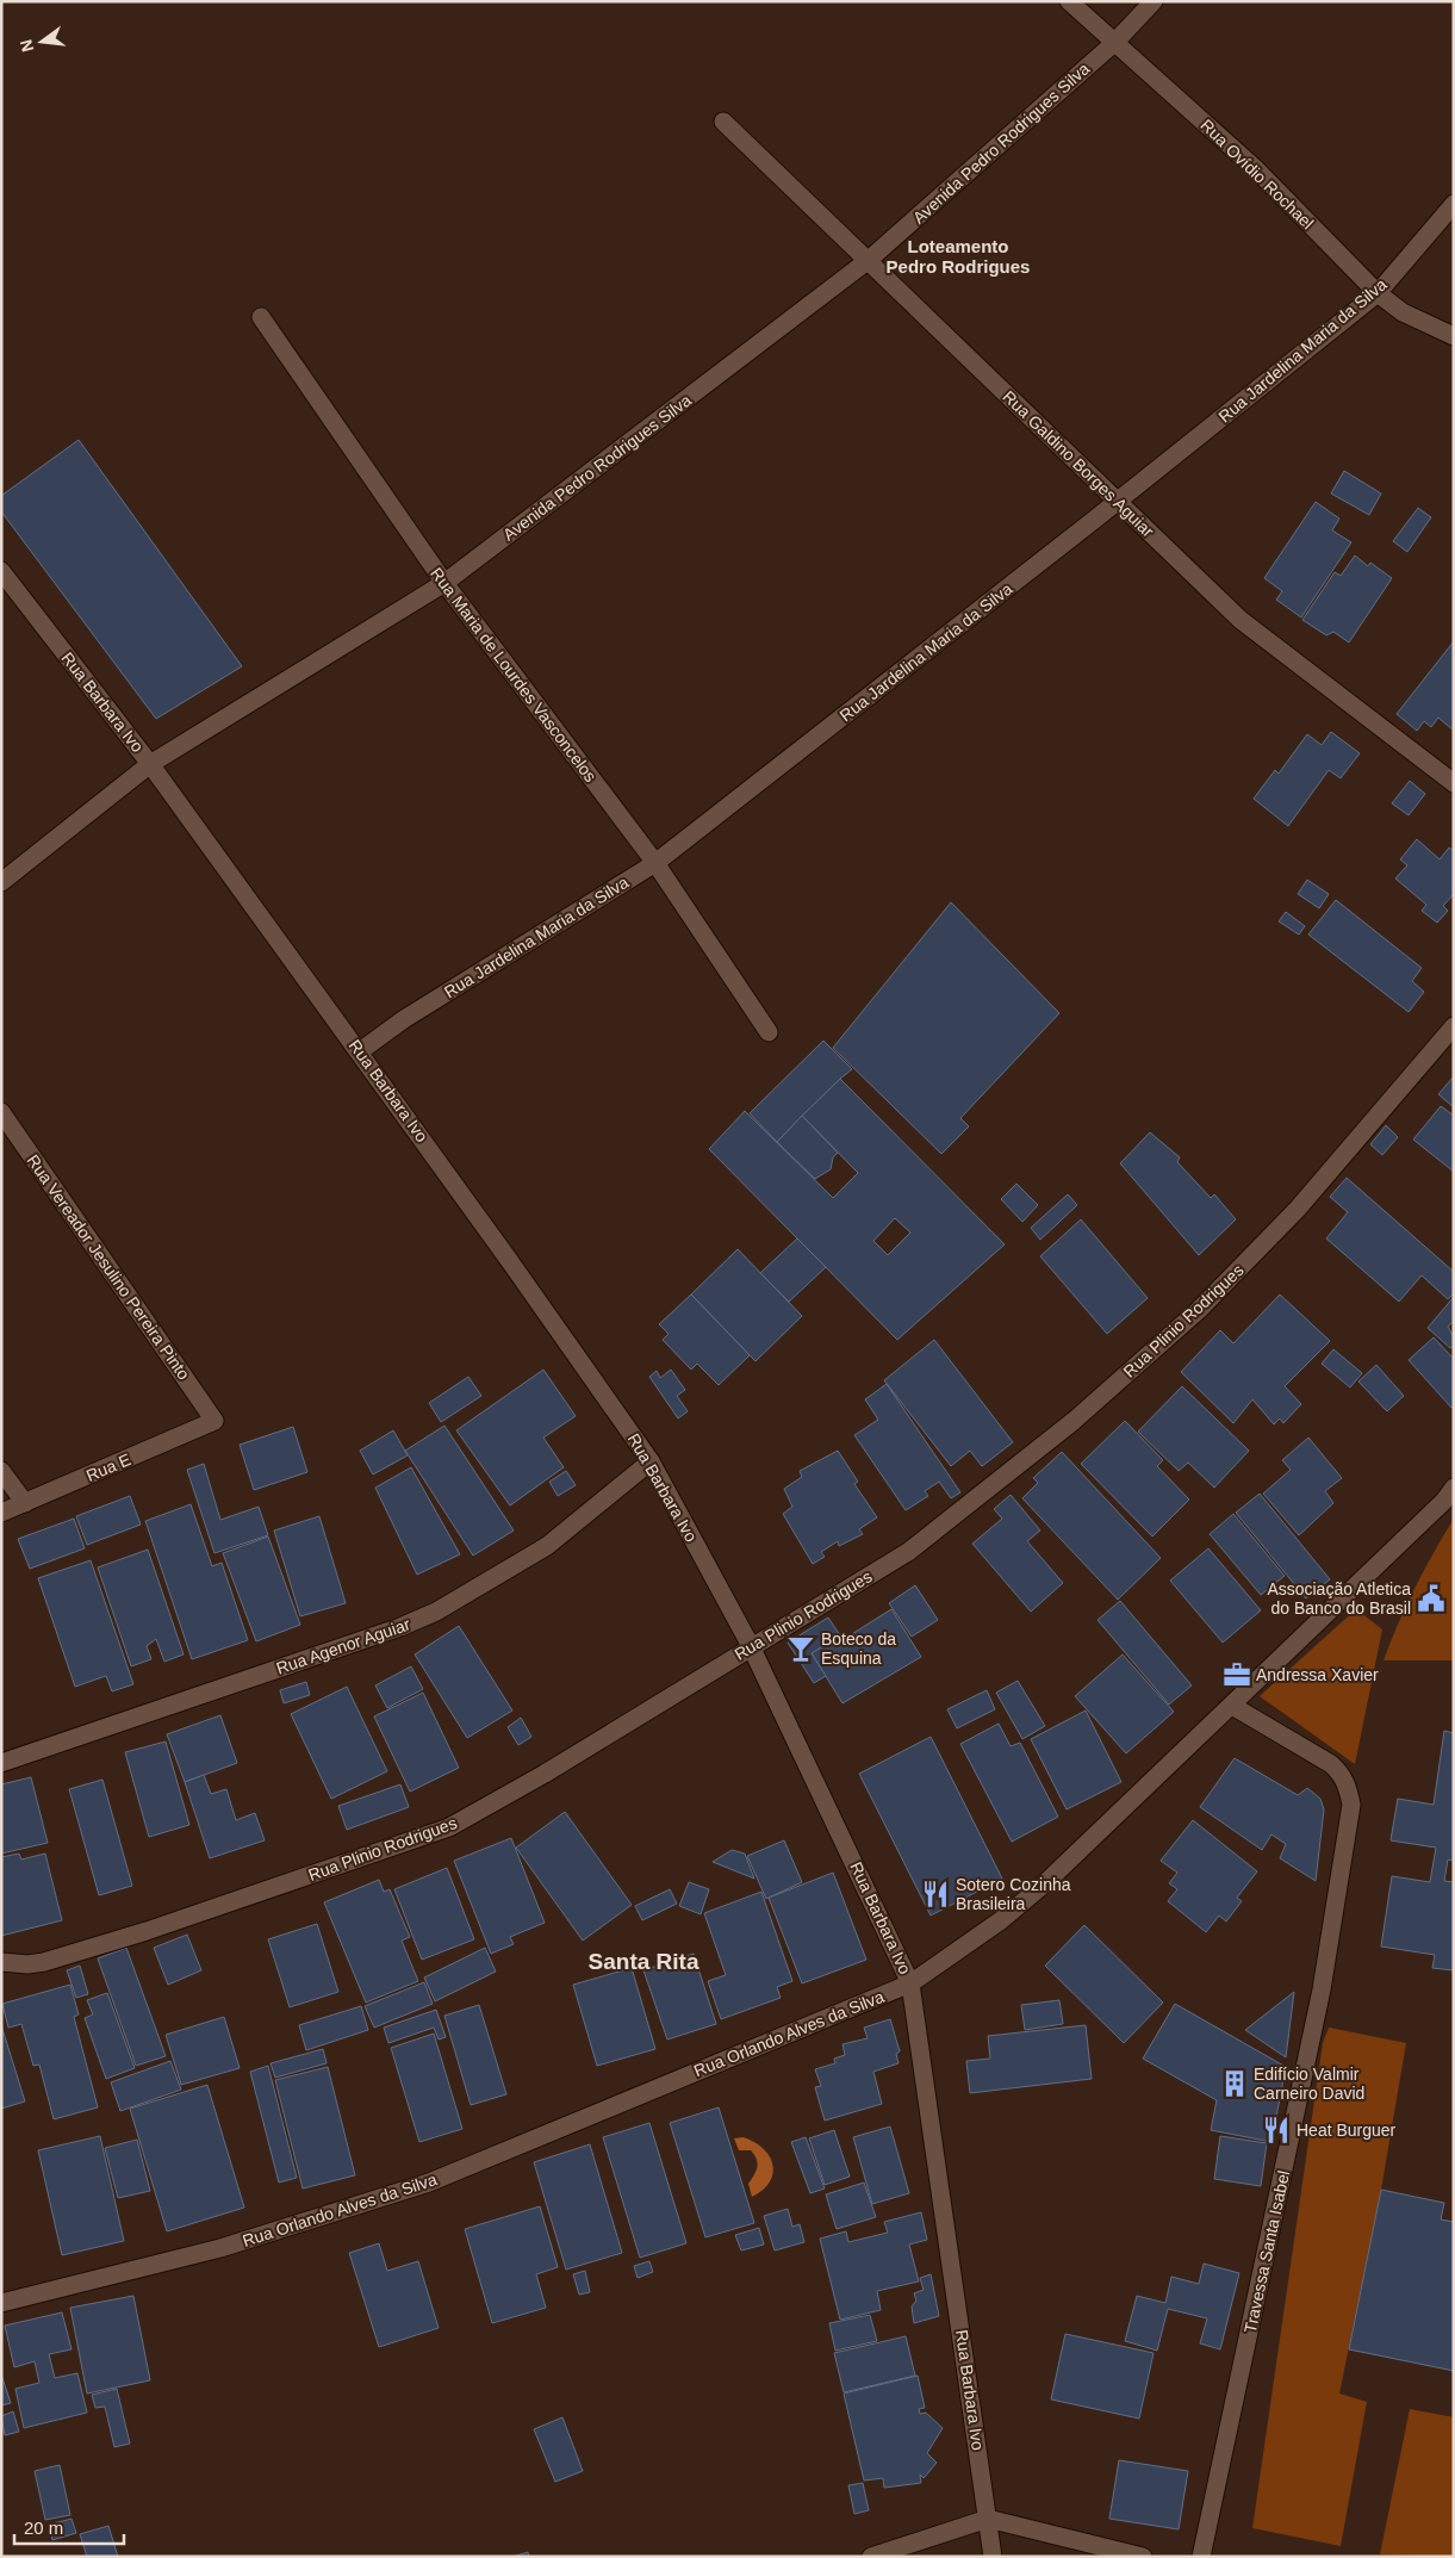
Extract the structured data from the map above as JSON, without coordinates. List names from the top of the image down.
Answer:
{
  "streets": {
    "street": [
      "Avenida Pedro Rodrigues Silva",
      "Rua Ovídio Rochael",
      "Rua Jardelina Maria da Silva",
      "Rua Galdino Borges Aguiar",
      "Rua Maria de Lourdes Vasconcelos",
      "Rua Barbara Ivo",
      "Rua Vereador Jesulino Pereira Pinto",
      "Rua Plinio Rodrigues",
      "Rua E",
      "Rua Agenor Aguiar",
      "Rua Orlando Alves da Silva",
      "Travessa Santa Isabel"
    ]
  },
  "crossings": [
    ["Avenida Pedro Rodrigues Silva", "Rua Ovídio Rochael"],
    ["Avenida Pedro Rodrigues Silva", "Rua Galdino Borges Aguiar"],
    ["Avenida Pedro Rodrigues Silva", "Rua Maria de Lourdes Vasconcelos"],
    ["Avenida Pedro Rodrigues Silva", "Rua Barbara Ivo"],
    ["Rua Ovídio Rochael", "Rua Jardelina Maria da Silva"],
    ["Rua Jardelina Maria da Silva", "Rua Galdino Borges Aguiar"],
    ["Rua Jardelina Maria da Silva", "Rua Maria de Lourdes Vasconcelos"],
    ["Rua Jardelina Maria da Silva", "Rua Barbara Ivo"],
    ["Rua Barbara Ivo", "Rua Plinio Rodrigues"],
    ["Rua Barbara Ivo", "Rua Agenor Aguiar"],
    ["Rua Barbara Ivo", "Rua Orlando Alves da Silva"],
    ["Rua Vereador Jesulino Pereira Pinto", "Rua E"],
    ["Rua Orlando Alves da Silva", "Travessa Santa Isabel"]
  ],
  "districts": ["Loteamento Pedro Rodrigues", "Santa Rita"],
  "places": {
    "public building": ["Associação Atletica do Banco do Brasil"],
    "bar": ["Boteco da Esquina"],
    "office": ["Andressa Xavier"],
    "restaurant": ["Sotero Cozinha Brasileira", "Heat Burguer"],
    "building": ["Edifício Valmir Carneiro David"]
  },
  "scale_bar": "20 m",
  "north": "left"
}
